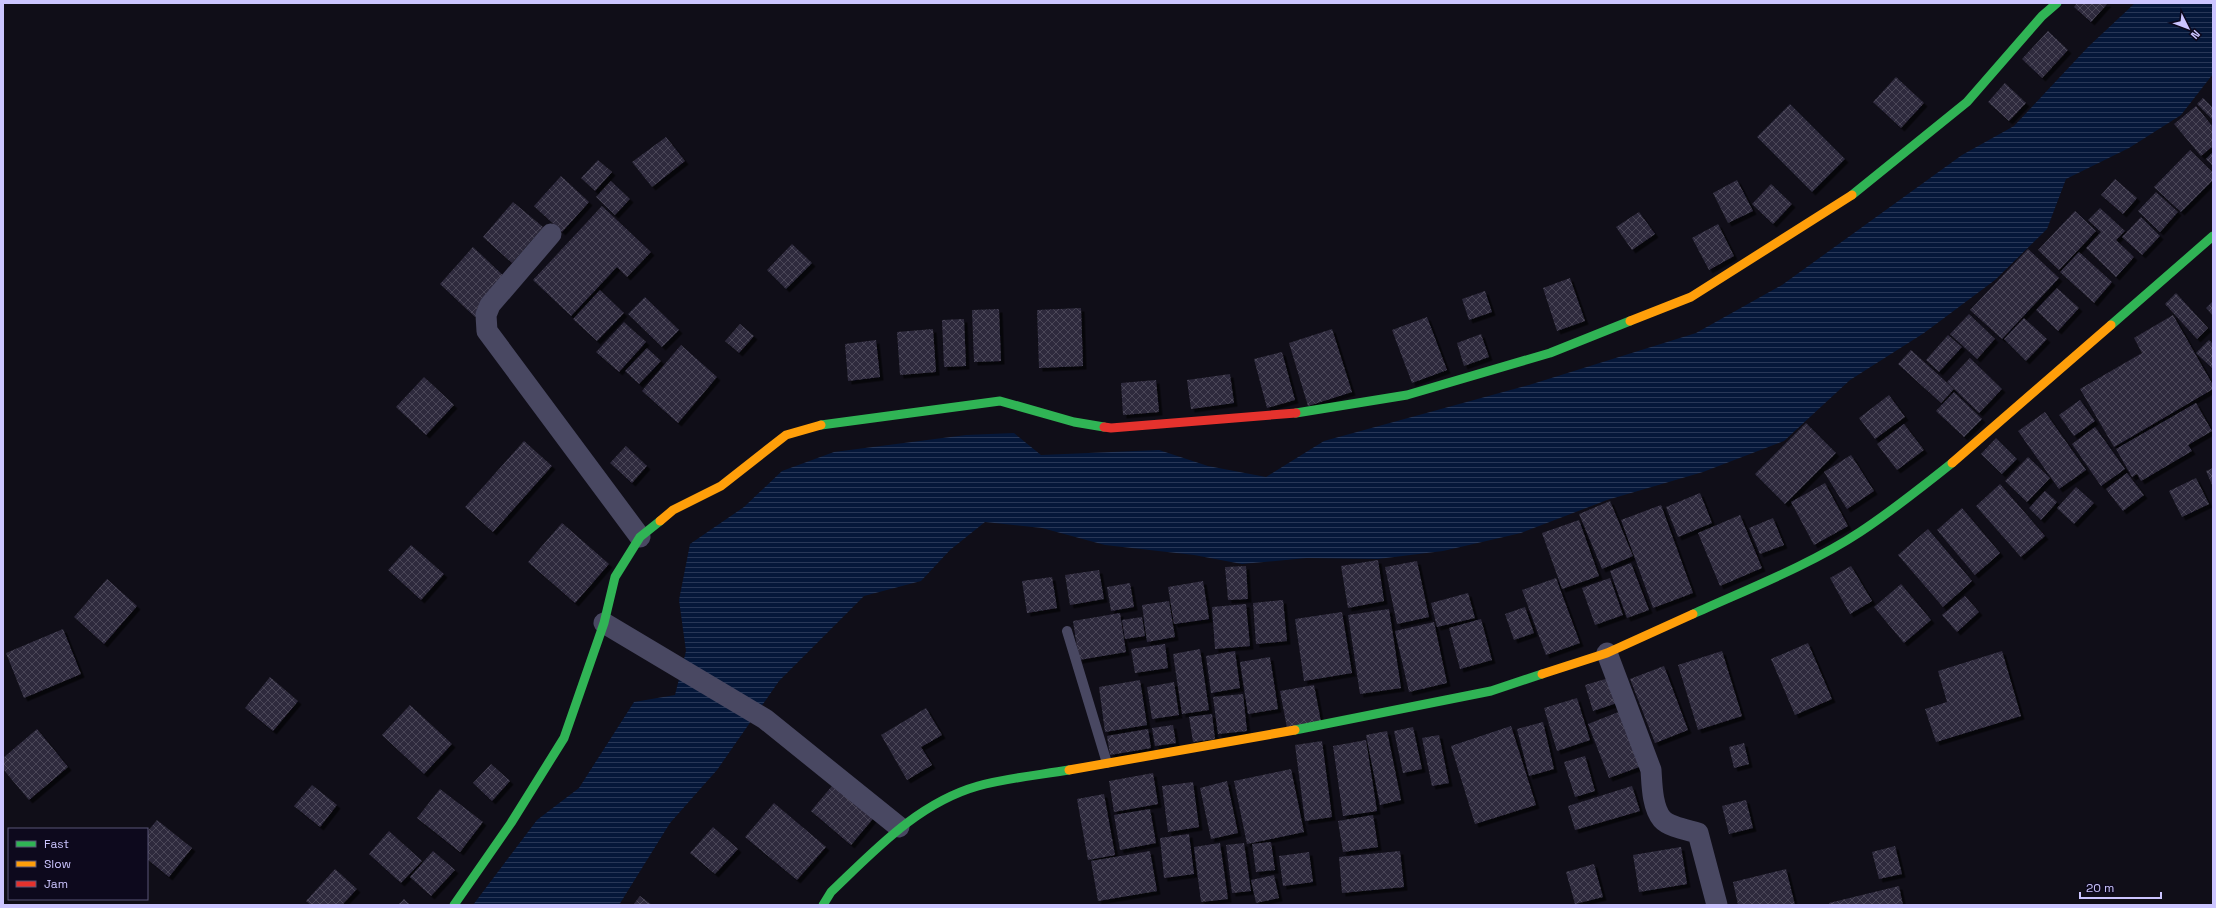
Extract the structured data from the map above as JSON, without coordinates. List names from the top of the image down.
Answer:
{
  "legend": ["Fast", "Slow", "Jam"],
  "scale_bar": "20 m",
  "north": "bottom right"
}
